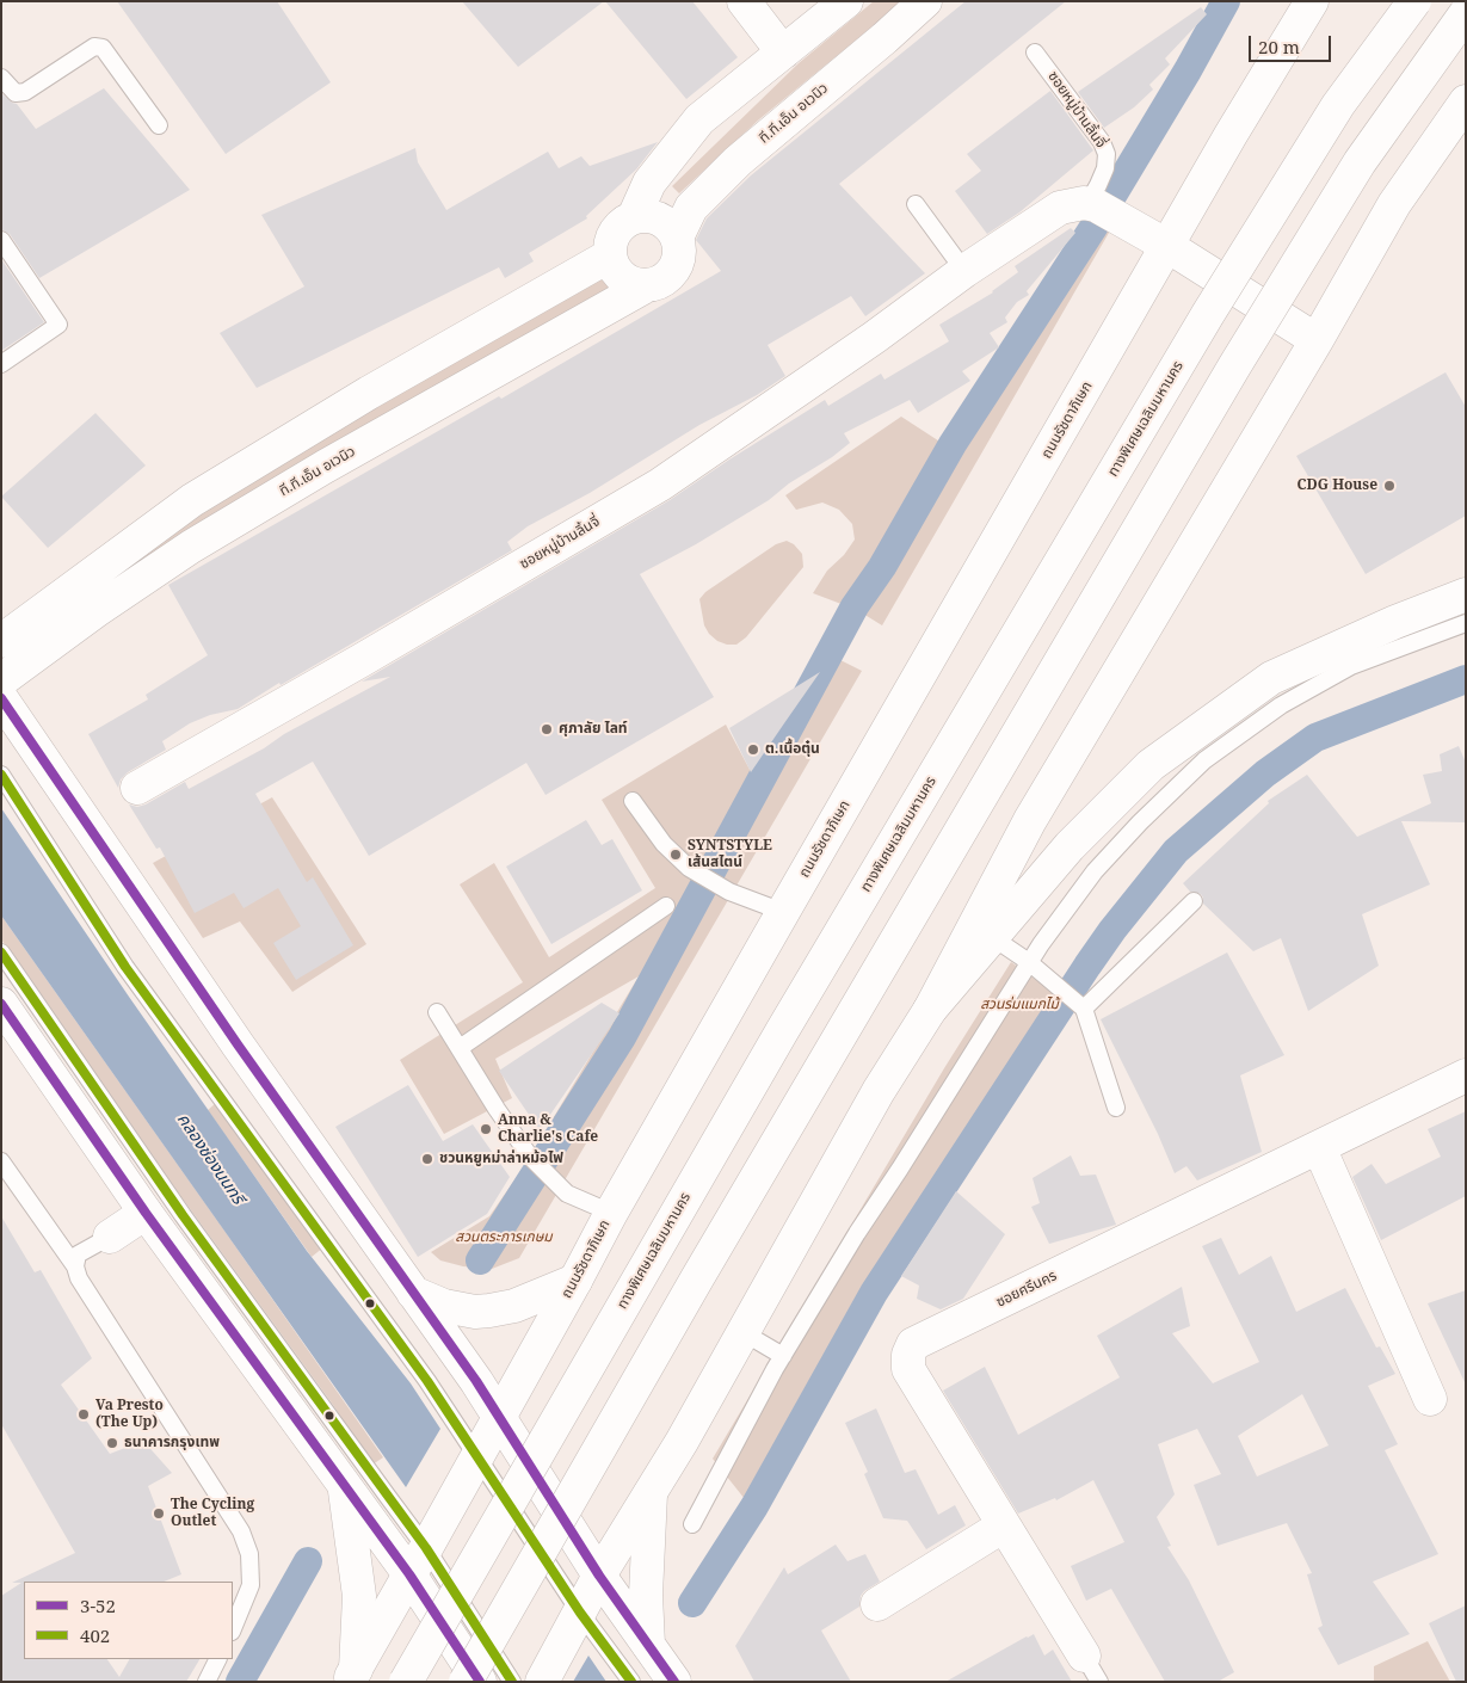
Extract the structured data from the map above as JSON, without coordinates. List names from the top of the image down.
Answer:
{
  "streets": {
    "main road": [
      "ซอยหมู่บ้านลิ้นจี่",
      "ที.ที.เอ็น อเวนิว",
      "ทางพิเศษเฉลิมมหานคร",
      "ถนนรัชดาภิเษก",
      "ซอยศรีนคร"
    ]
  },
  "water": ["คลองช่องนนทรี"],
  "parks": ["สวนร่มแมกไม้", "สวนตระการเกษม"],
  "places": [
    "CDG House",
    "ศุภาลัย ไลท์",
    "ต.เนื้อตุ๋น",
    "SYNTSTYLE เส้นสไตน์",
    "Anna & Charlie's Cafe",
    "ชวนหยูหม่าล่าหม้อไฟ",
    "Va Presto (The Up)",
    "ธนาคารกรุงเทพ",
    "The Cycling Outlet"
  ],
  "lines": ["transit line 3-52", "transit line 402"],
  "legend": ["3-52", "402"],
  "scale_bar": "20 m"
}
